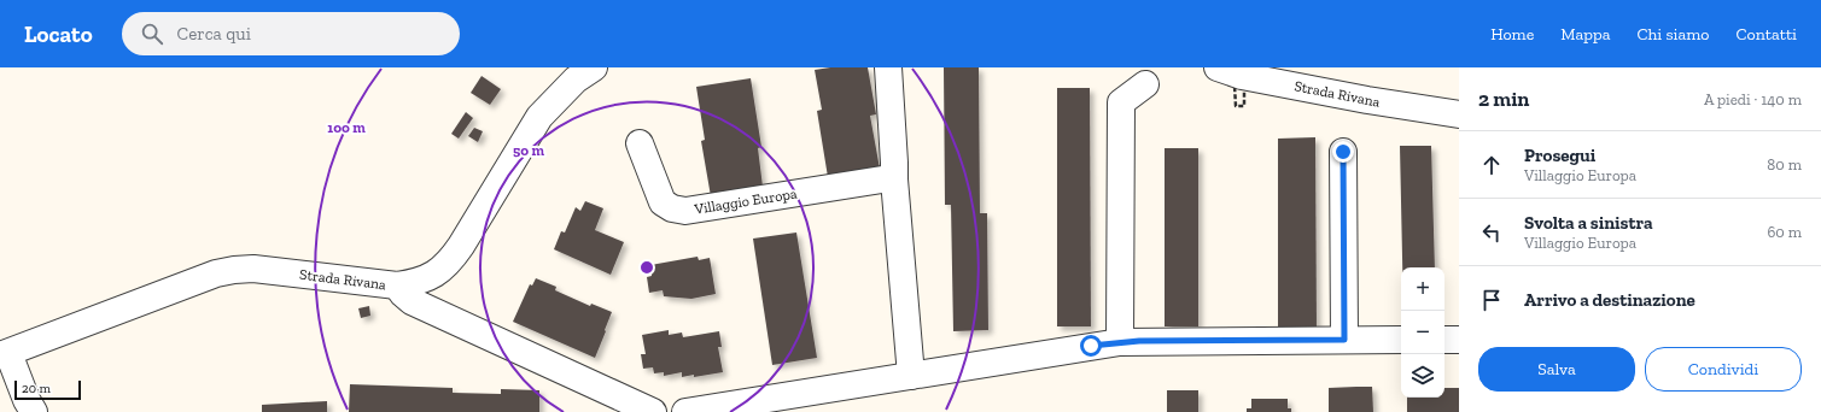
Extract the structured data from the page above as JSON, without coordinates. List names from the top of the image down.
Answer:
{
  "streets": {
    "street": ["Strada Rivana", "Villaggio Europa"]
  },
  "scale_bar": "20 m",
  "page": {
    "header": "Locato",
    "search": "Cerca qui",
    "nav": [
      "Home",
      "Mappa",
      "Chi siamo",
      "Contatti"
    ],
    "heading": ["2 min", "A piedi · 140 m"],
    "list": [
      ["Prosegui", "Villaggio Europa", "80 m"],
      ["Svolta a sinistra", "Villaggio Europa", "60 m"],
      "Arrivo a destinazione"
    ],
    "map_buttons": ["+", "−"],
    "buttons": ["Salva", "Condividi"],
    "scale": "20 m"
  },
  "rings": ["100 m", "50 m"]
}
